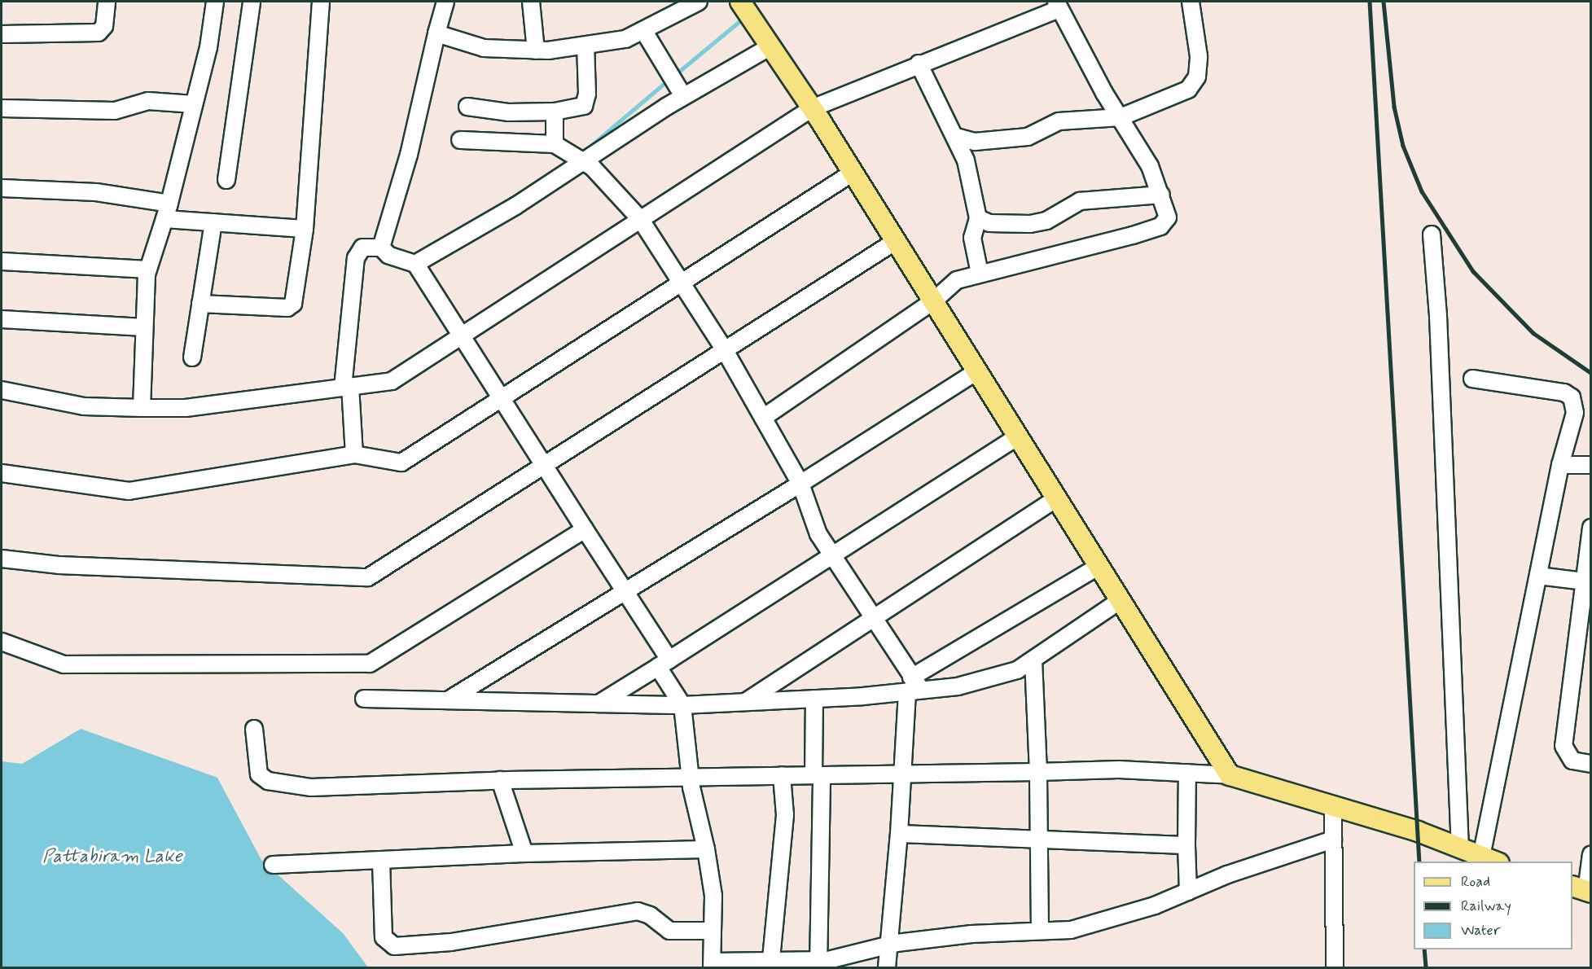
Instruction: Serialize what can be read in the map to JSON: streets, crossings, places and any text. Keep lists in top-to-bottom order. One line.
{"water":["Pattabiram Lake"],"legend":["Road","Railway","Water"]}
